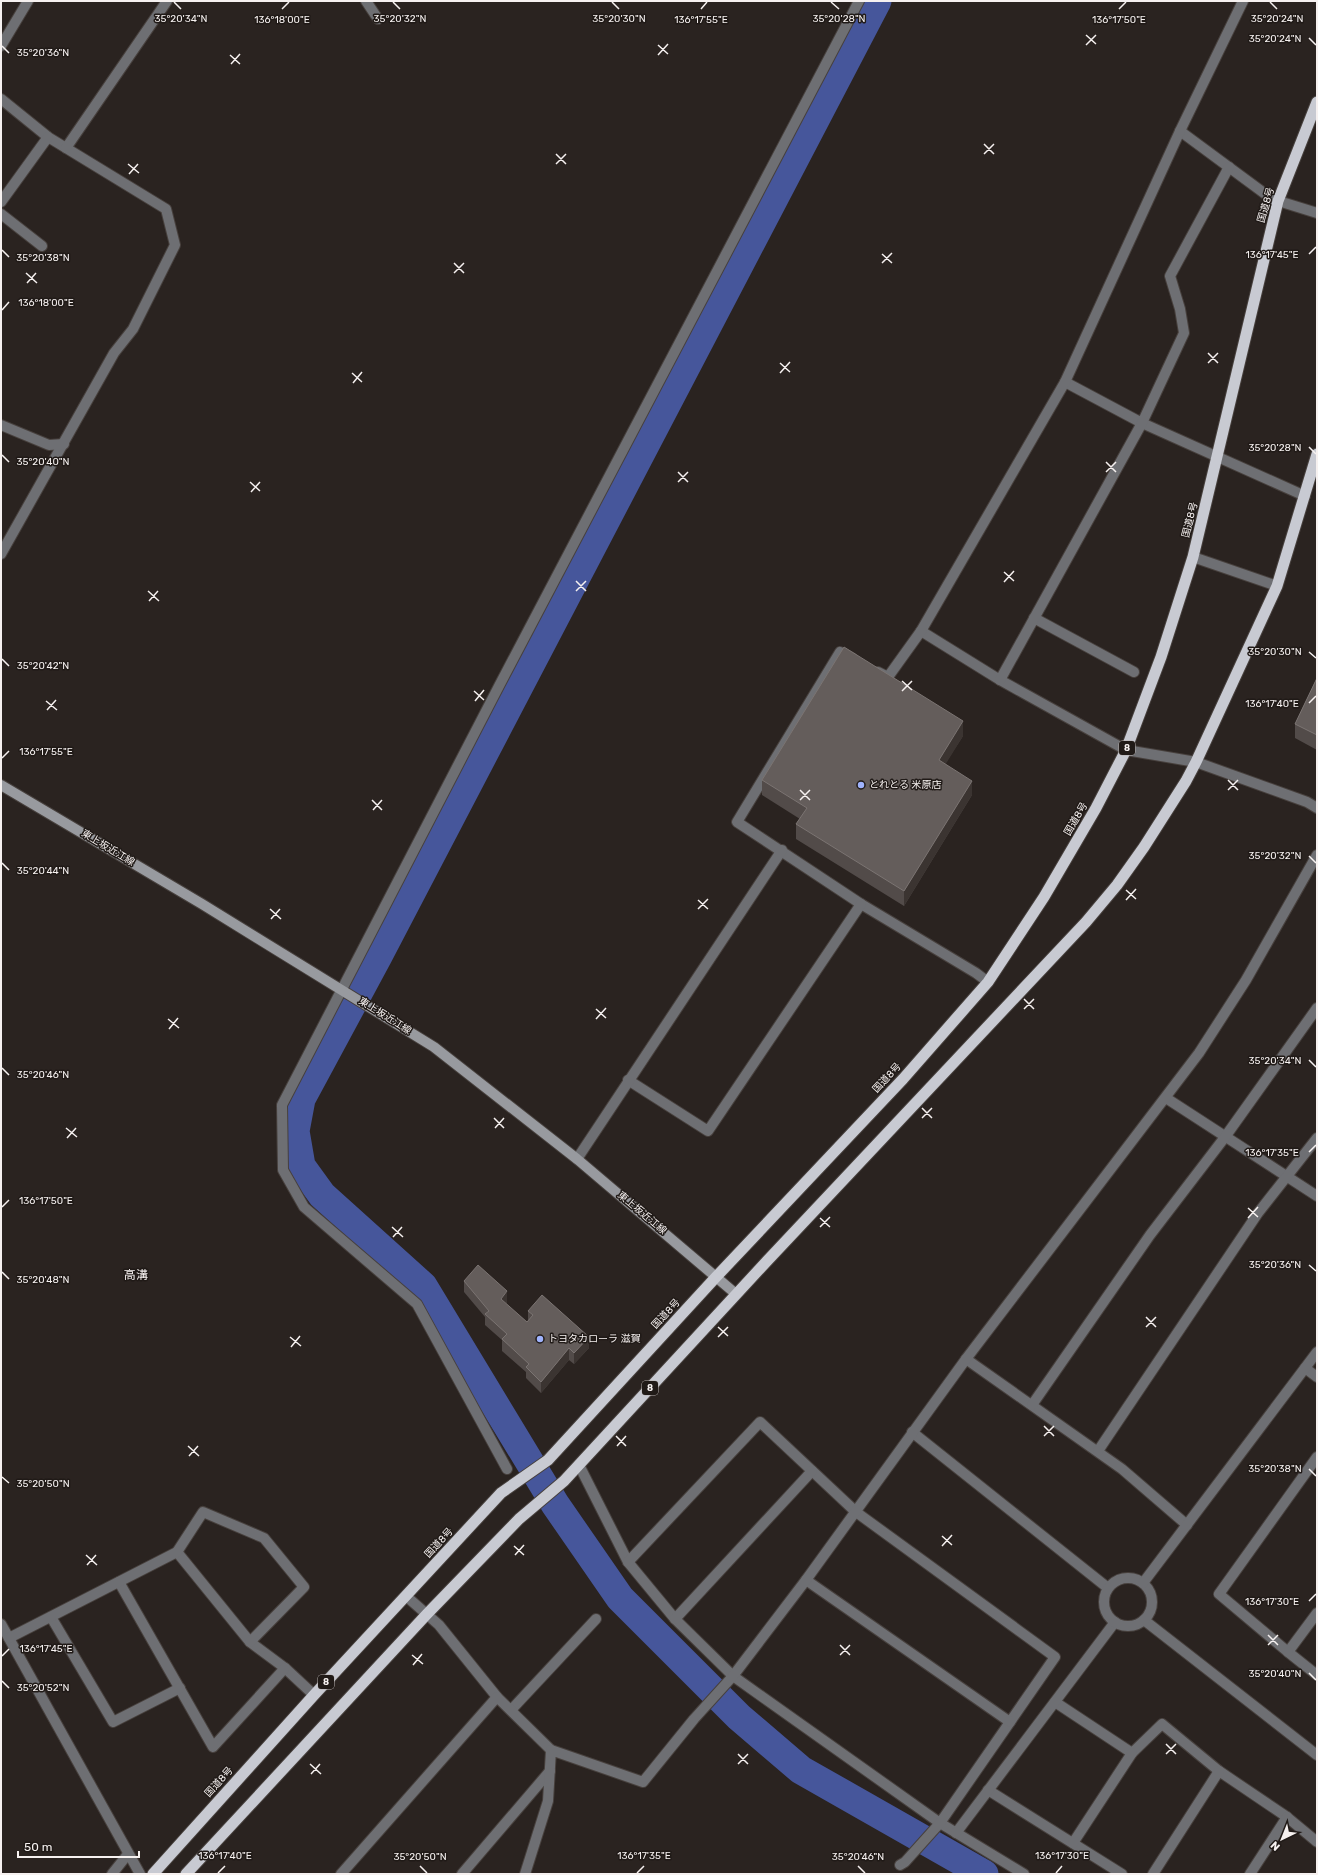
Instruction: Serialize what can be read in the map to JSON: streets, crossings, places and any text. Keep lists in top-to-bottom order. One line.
{"streets":{"highway":["国道8号","8"],"main road":["東上坂近江線"]},"crossings":[["国道8号","東上坂近江線"],["8","東上坂近江線"]],"districts":["高溝"],"places":["とれとる 米原店","トヨタカローラ 滋賀"],"scale_bar":"50 m","north":"bottom left","coordinates":["35°20'24\"N","35°20'28\"N","35°20'34\"N","35°20'32\"N","35°20'30\"N","136°18'00\"E","136°17'55\"E","136°17'50\"E","35°20'36\"N","136°17'45\"E","35°20'38\"N","35°20'40\"N","35°20'42\"N","136°17'40\"E","35°20'44\"N","35°20'46\"N","136°17'35\"E","35°20'48\"N","35°20'50\"N","136°17'30\"E","35°20'52\"N"]}
